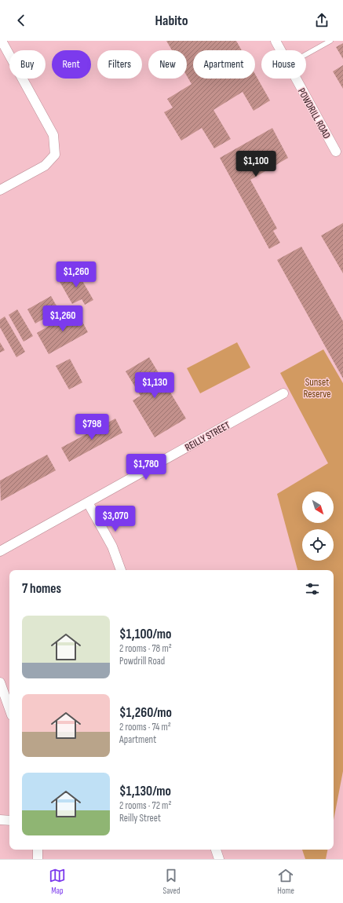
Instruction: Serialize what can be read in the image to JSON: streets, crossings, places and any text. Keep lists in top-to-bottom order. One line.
{"streets":{"street":["POWDRILL ROAD","REILLY STREET"]},"parks":["Sunset Reserve"],"north":"bottom right","page":{"header":"Habito","chip":["Buy","Rent","Filters","New","Apartment","House"],"price":["$1,100","$1,260","$1,260","$1,130","$798","$1,780","$3,070"],"heading":"7 homes","list":[{"name":"$1,100/mo","note":"2 rooms · 78 m² · Powdrill Road"},{"name":"$1,260/mo","note":"2 rooms · 74 m² · Apartment"},{"name":"$1,130/mo","note":"2 rooms · 72 m² · Reilly Street"}],"tabs":["Map","Saved","Home"]}}
